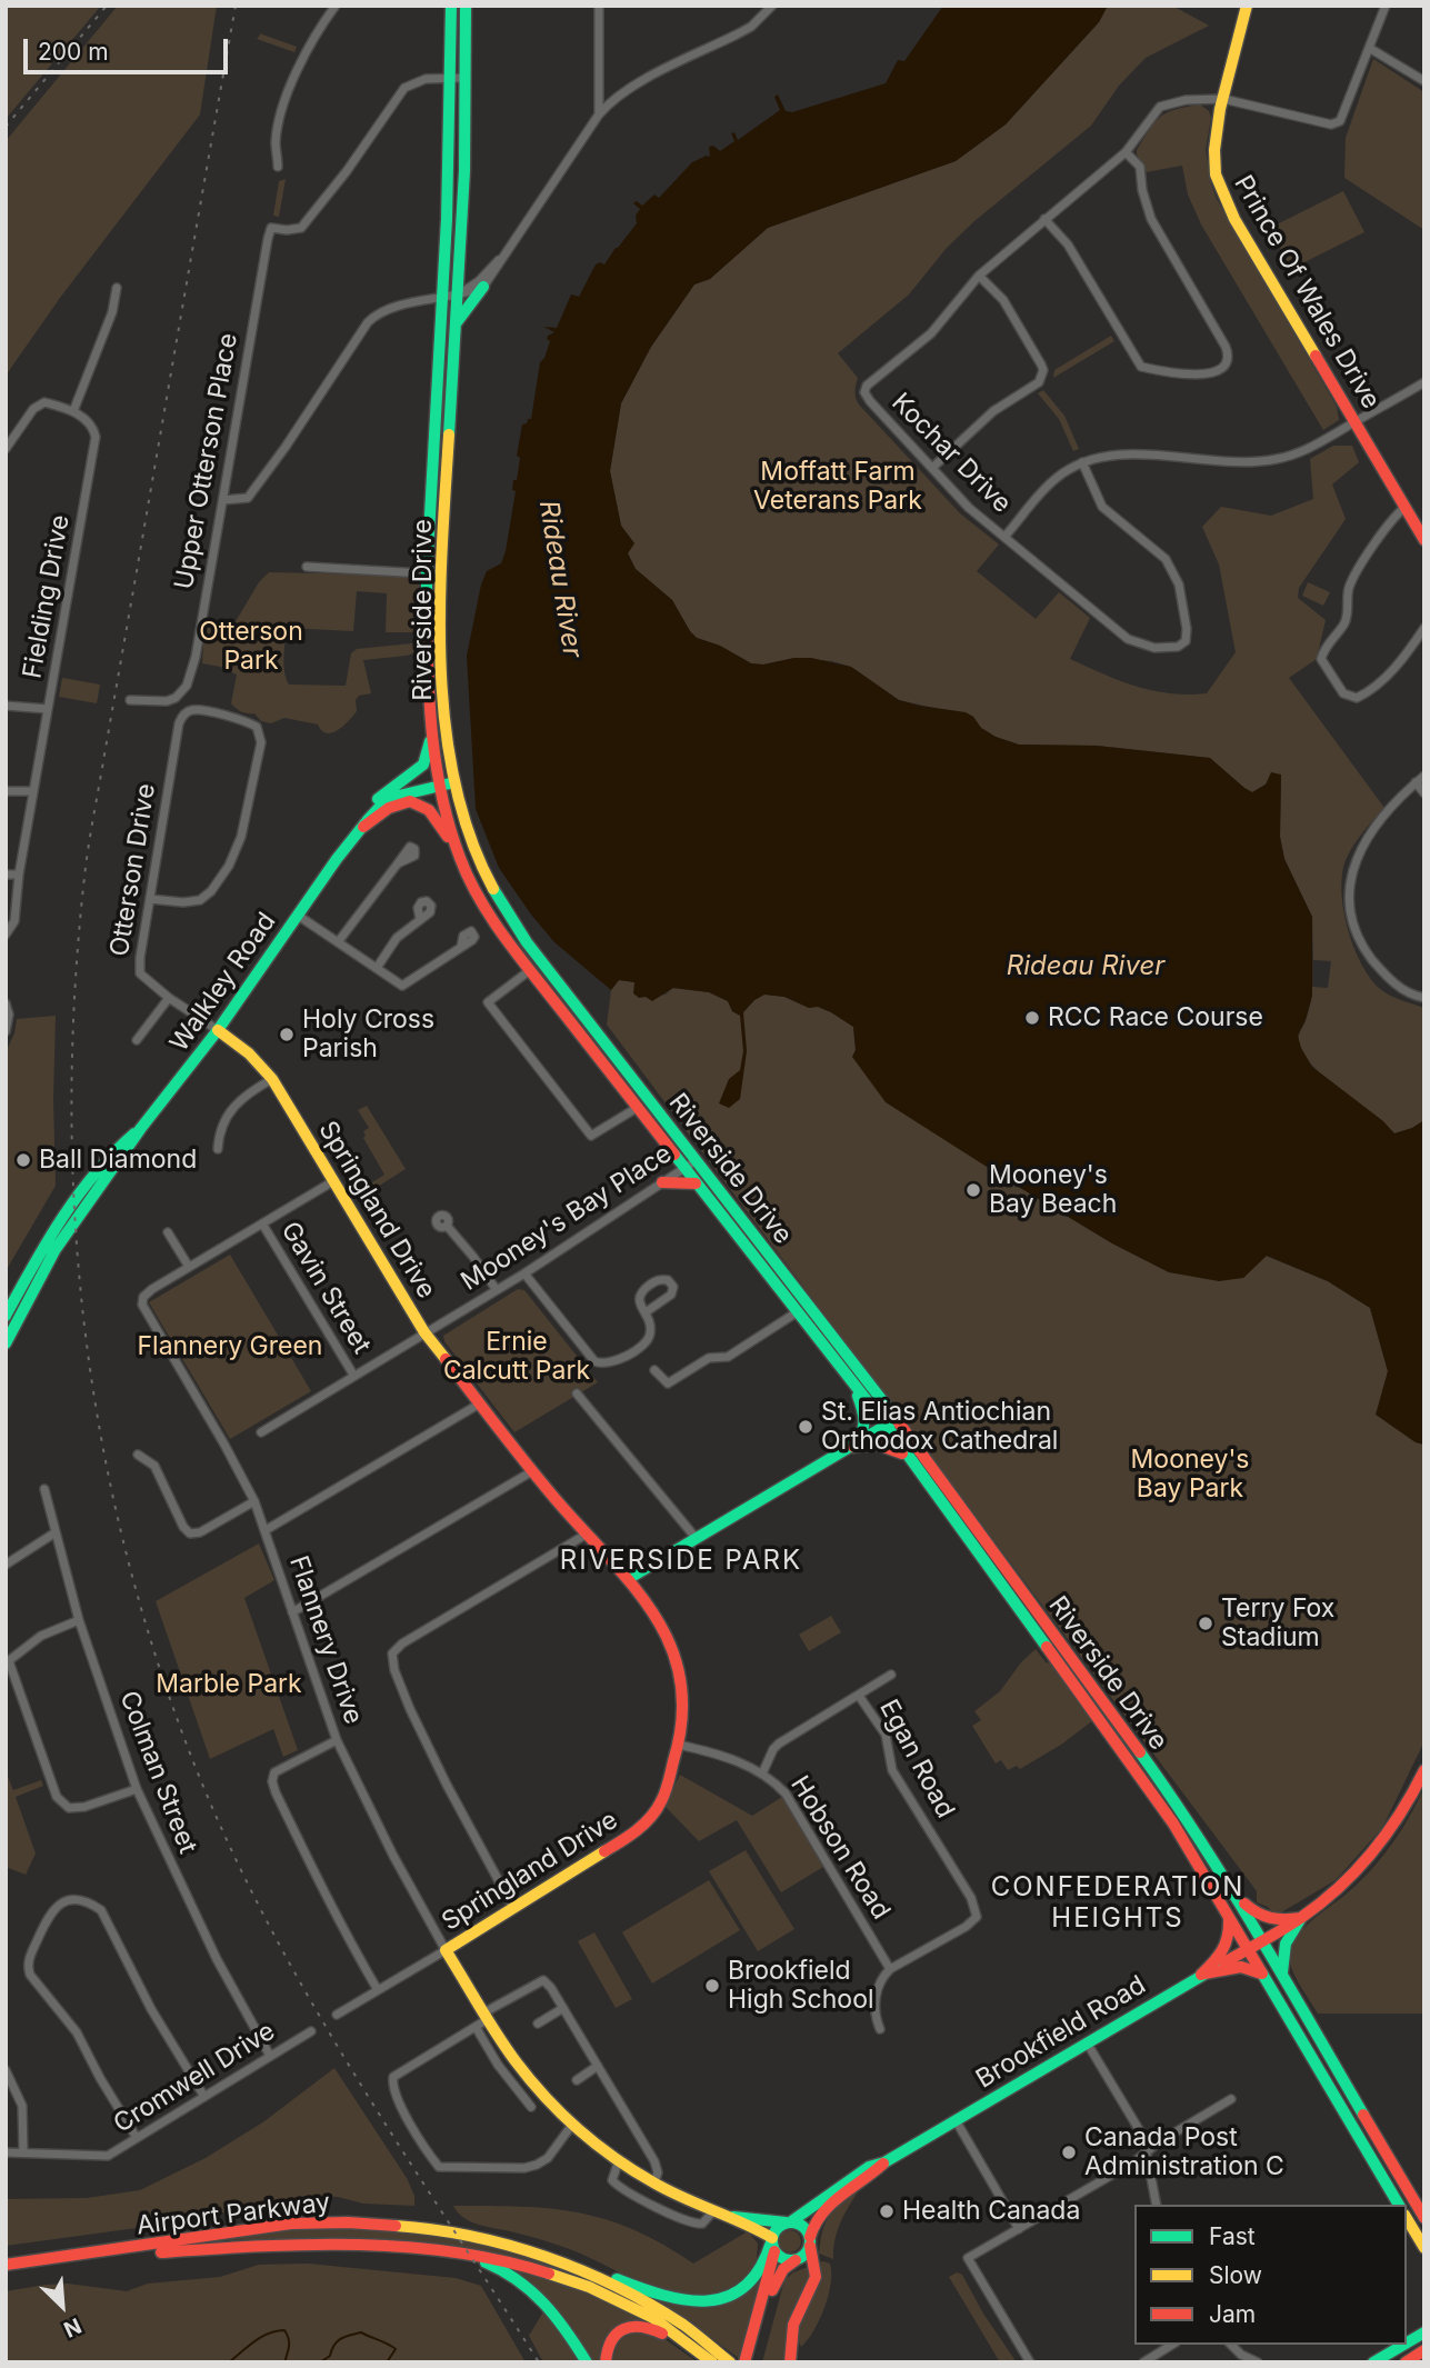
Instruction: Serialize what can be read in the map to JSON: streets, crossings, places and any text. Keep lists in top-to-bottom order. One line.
{"streets":{"main road":["Prince Of Wales Drive","Riverside Drive","Walkley Road","Springland Drive","Flannery Drive","Brookfield Road","Airport Parkway"],"street":["Kochar Drive","Upper Otterson Place","Fielding Drive","Otterson Drive","Mooney's Bay Place","Gavin Street","Egan Road","Colman Street","Hobson Road","Cromwell Drive"]},"crossings":[["Prince Of Wales Drive","Kochar Drive"],["Upper Otterson Place","Riverside Drive"],["Riverside Drive","Walkley Road"],["Riverside Drive","Mooney's Bay Place"],["Riverside Drive","Brookfield Road"],["Otterson Drive","Walkley Road"],["Otterson Drive","Springland Drive"],["Walkley Road","Springland Drive"],["Springland Drive","Mooney's Bay Place"],["Springland Drive","Flannery Drive"],["Springland Drive","Hobson Road"],["Mooney's Bay Place","Gavin Street"],["Gavin Street","Flannery Drive"],["Flannery Drive","Brookfield Road"],["Egan Road","Hobson Road"],["Colman Street","Cromwell Drive"]],"districts":["RIVERSIDE PARK","CONFEDERATION HEIGHTS"],"water":["Rideau River"],"parks":["Moffatt Farm Veterans Park","Otterson Park","Ernie Calcutt Park","Flannery Green","Mooney's Bay Park","Marble Park"],"places":["RCC Race Course","Holy Cross Parish","Ball Diamond","Mooney's Bay Beach","St. Elias Antiochian Orthodox Cathedral","Terry Fox Stadium","Brookfield High School","Canada Post Administration C","Health Canada"],"legend":["Fast","Slow","Jam"],"scale_bar":"200 m","north":"bottom right"}
